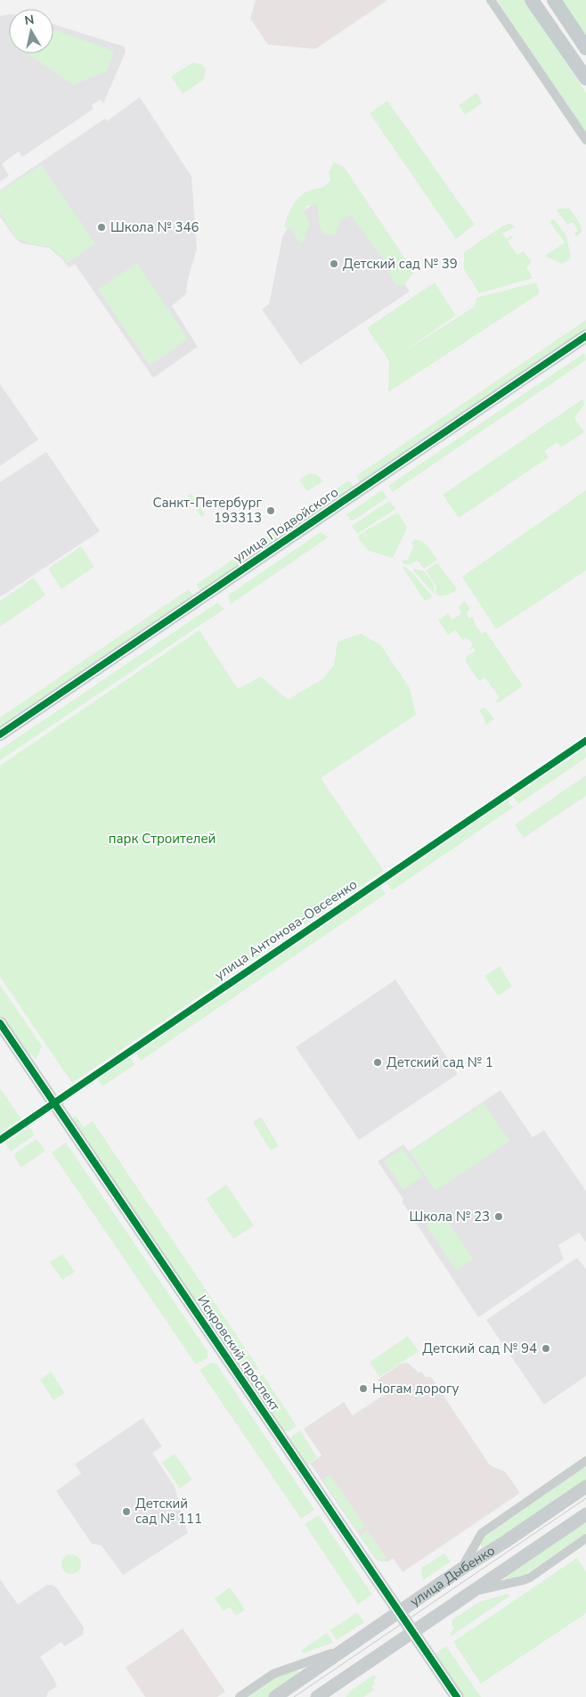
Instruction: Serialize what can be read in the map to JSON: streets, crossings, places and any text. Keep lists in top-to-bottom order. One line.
{"streets":{"street":["улица Подвойского","улица Антонова-Овсеенко","Искровский проспект","улица Дыбенко"]},"crossings":[["улица Антонова-Овсеенко","Искровский проспект"],["Искровский проспект","улица Дыбенко"]],"parks":["парк Строителей"],"places":["Школа № 346","Детский сад № 39","Санкт-Петербург 193313","Детский сад № 1","Школа № 23","Детский сад № 94","Ногам дорогу","Детский сад № 111"],"north":"top"}
